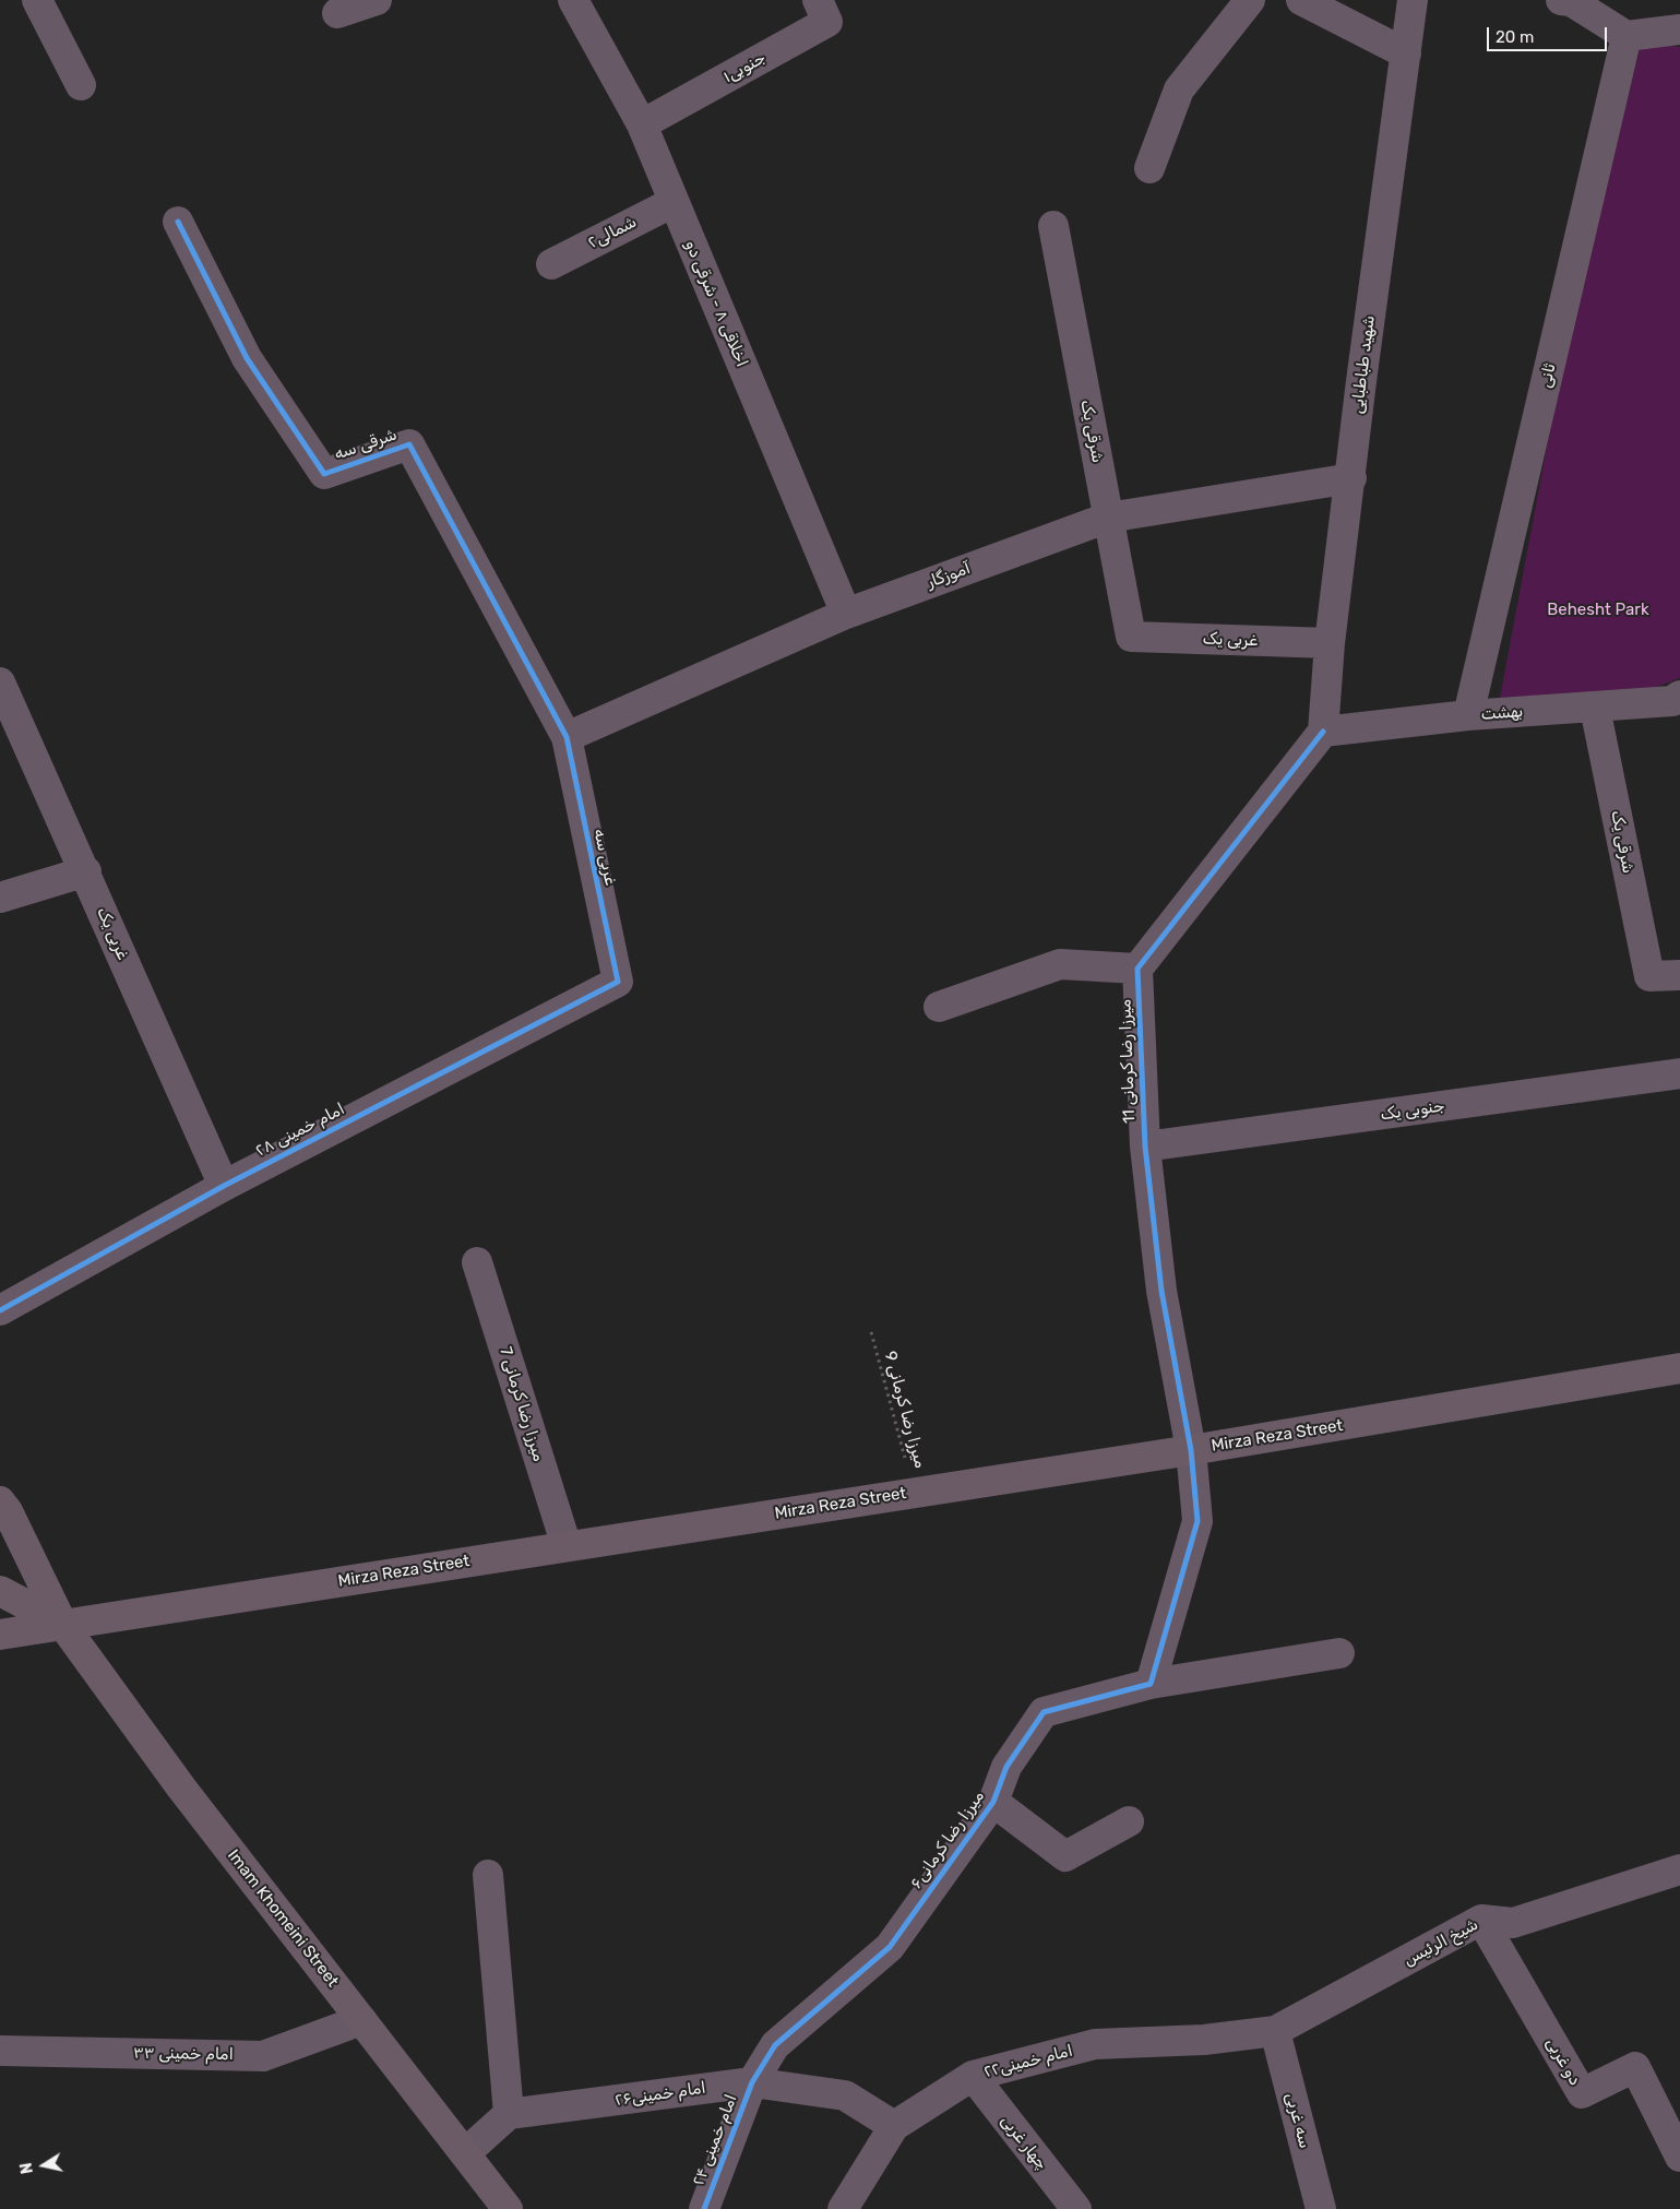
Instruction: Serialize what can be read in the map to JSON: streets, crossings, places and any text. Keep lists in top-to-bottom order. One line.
{"streets":{"main road":["Mirza Reza Street","Imam Khomeini Street"],"street":["جنوبی۱","شمالی۲","اخلاقی ۸ - شرقی دو","شهید طباطبایی","ثانی","شرقی یک","شرقی سه","آموزگار","غربی یک","بهشت","غربی سه","میرزا رضا کرمانی 11","جنوبی یک","امام خمینی ۲۸","میرزا رضا کرمانی 7","میرزا رضا کرمانی۶","شیخ الرئیس","امام خمینی ۳۳","امام خمینی۲۲","دو غربی","امام خمینی۲۶","سه غربی","امام خمینی ۲۴","چهار غربی"],"path":["میرزا رضا کرمانی 9"]},"crossings":[["جنوبی۱","اخلاقی ۸ - شرقی دو"],["شمالی۲","اخلاقی ۸ - شرقی دو"],["اخلاقی ۸ - شرقی دو","آموزگار"],["شهید طباطبایی","آموزگار"],["شهید طباطبایی","غربی یک"],["شهید طباطبایی","بهشت"],["ثانی","بهشت"],["شرقی یک","آموزگار"],["شرقی یک","غربی یک"],["شرقی یک","بهشت"],["شرقی سه","آموزگار"],["شرقی سه","غربی سه"],["آموزگار","غربی سه"],["غربی یک","امام خمینی ۲۸"],["غربی سه","امام خمینی ۲۸"],["میرزا رضا کرمانی 11","جنوبی یک"],["میرزا رضا کرمانی 11","Mirza Reza Street"],["میرزا رضا کرمانی 7","Mirza Reza Street"],["میرزا رضا کرمانی 9","Mirza Reza Street"],["Mirza Reza Street","Imam Khomeini Street"],["میرزا رضا کرمانی۶","امام خمینی۲۶"],["میرزا رضا کرمانی۶","امام خمینی ۲۴"],["Imam Khomeini Street","امام خمینی ۳۳"],["شیخ الرئیس","امام خمینی۲۲"],["شیخ الرئیس","دو غربی"],["شیخ الرئیس","سه غربی"],["امام خمینی۲۲","امام خمینی۲۶"],["امام خمینی۲۲","سه غربی"],["امام خمینی۲۲","چهار غربی"],["امام خمینی۲۶","امام خمینی ۲۴"]],"parks":["Behesht Park"],"scale_bar":"20 m","north":"left"}
